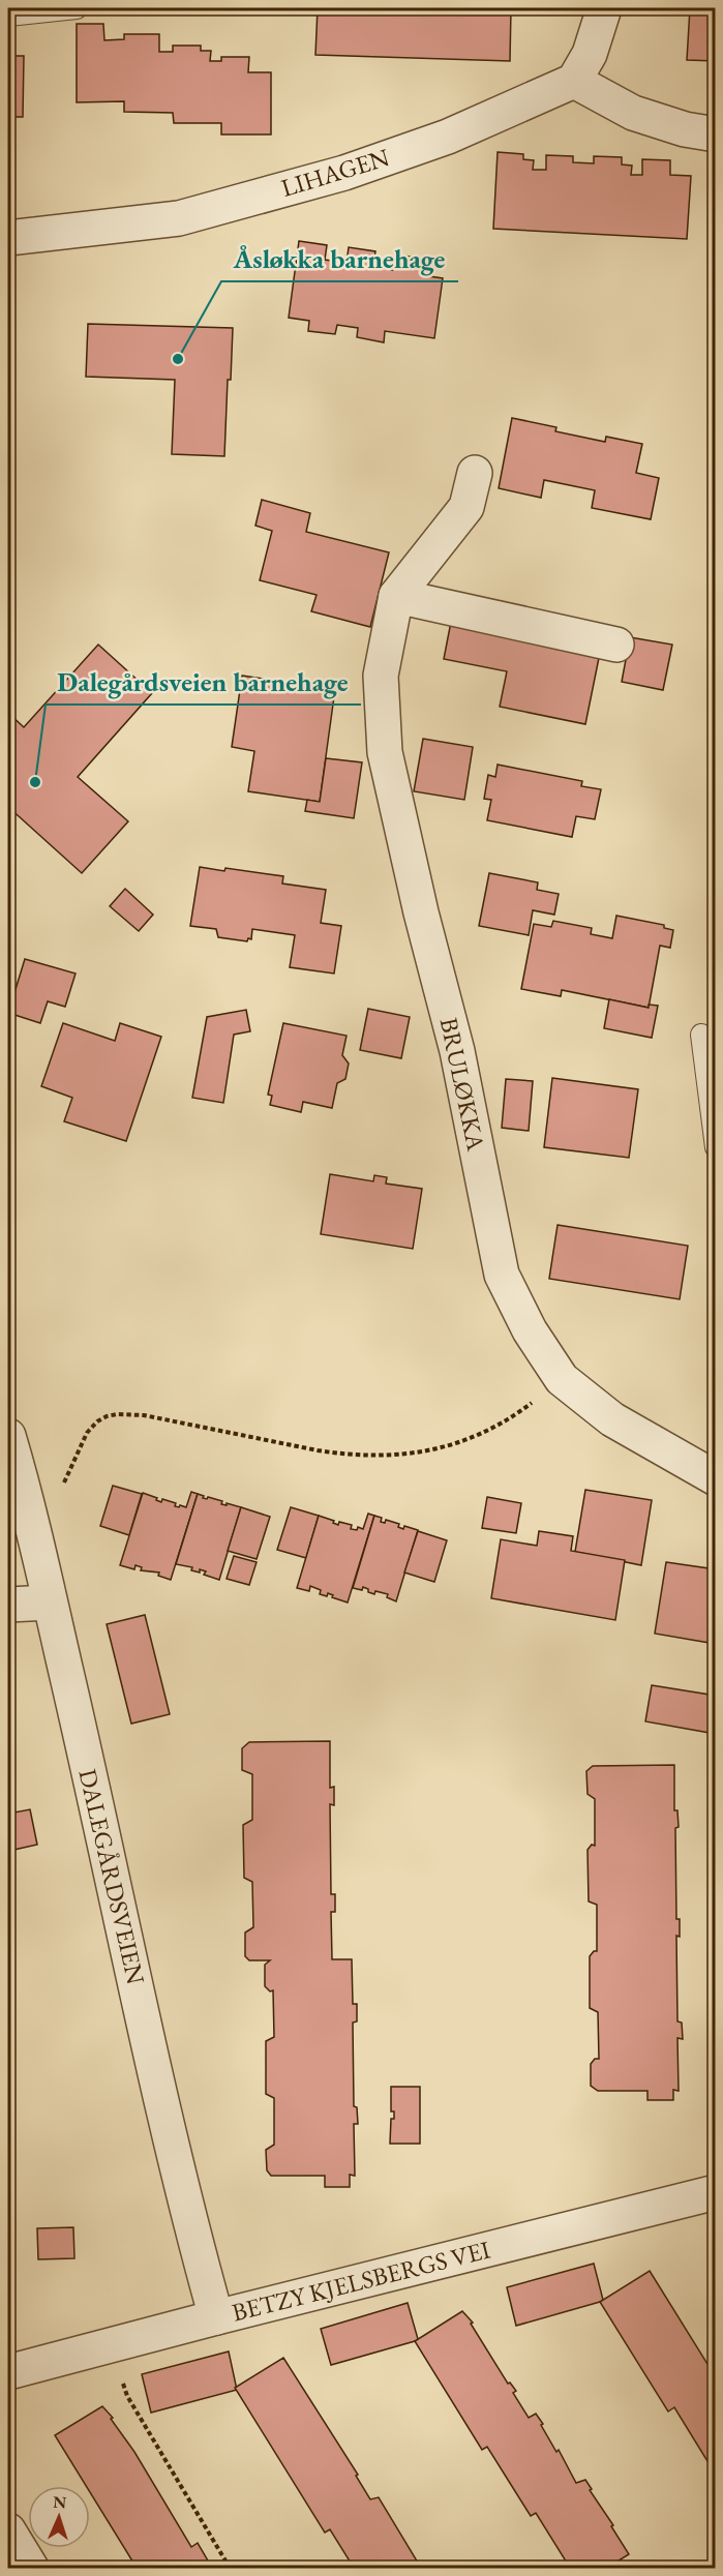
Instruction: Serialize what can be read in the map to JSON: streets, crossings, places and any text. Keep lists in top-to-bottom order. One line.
{"streets":{"street":["LIHAGEN","BRULØKKA","DALEGÅRDSVEIEN","BETZY KJELSBERGS VEI"]},"crossings":[["DALEGÅRDSVEIEN","BETZY KJELSBERGS VEI"]],"places":["Åsløkka barnehage","Dalegårdsveien barnehage"],"north":"top"}
